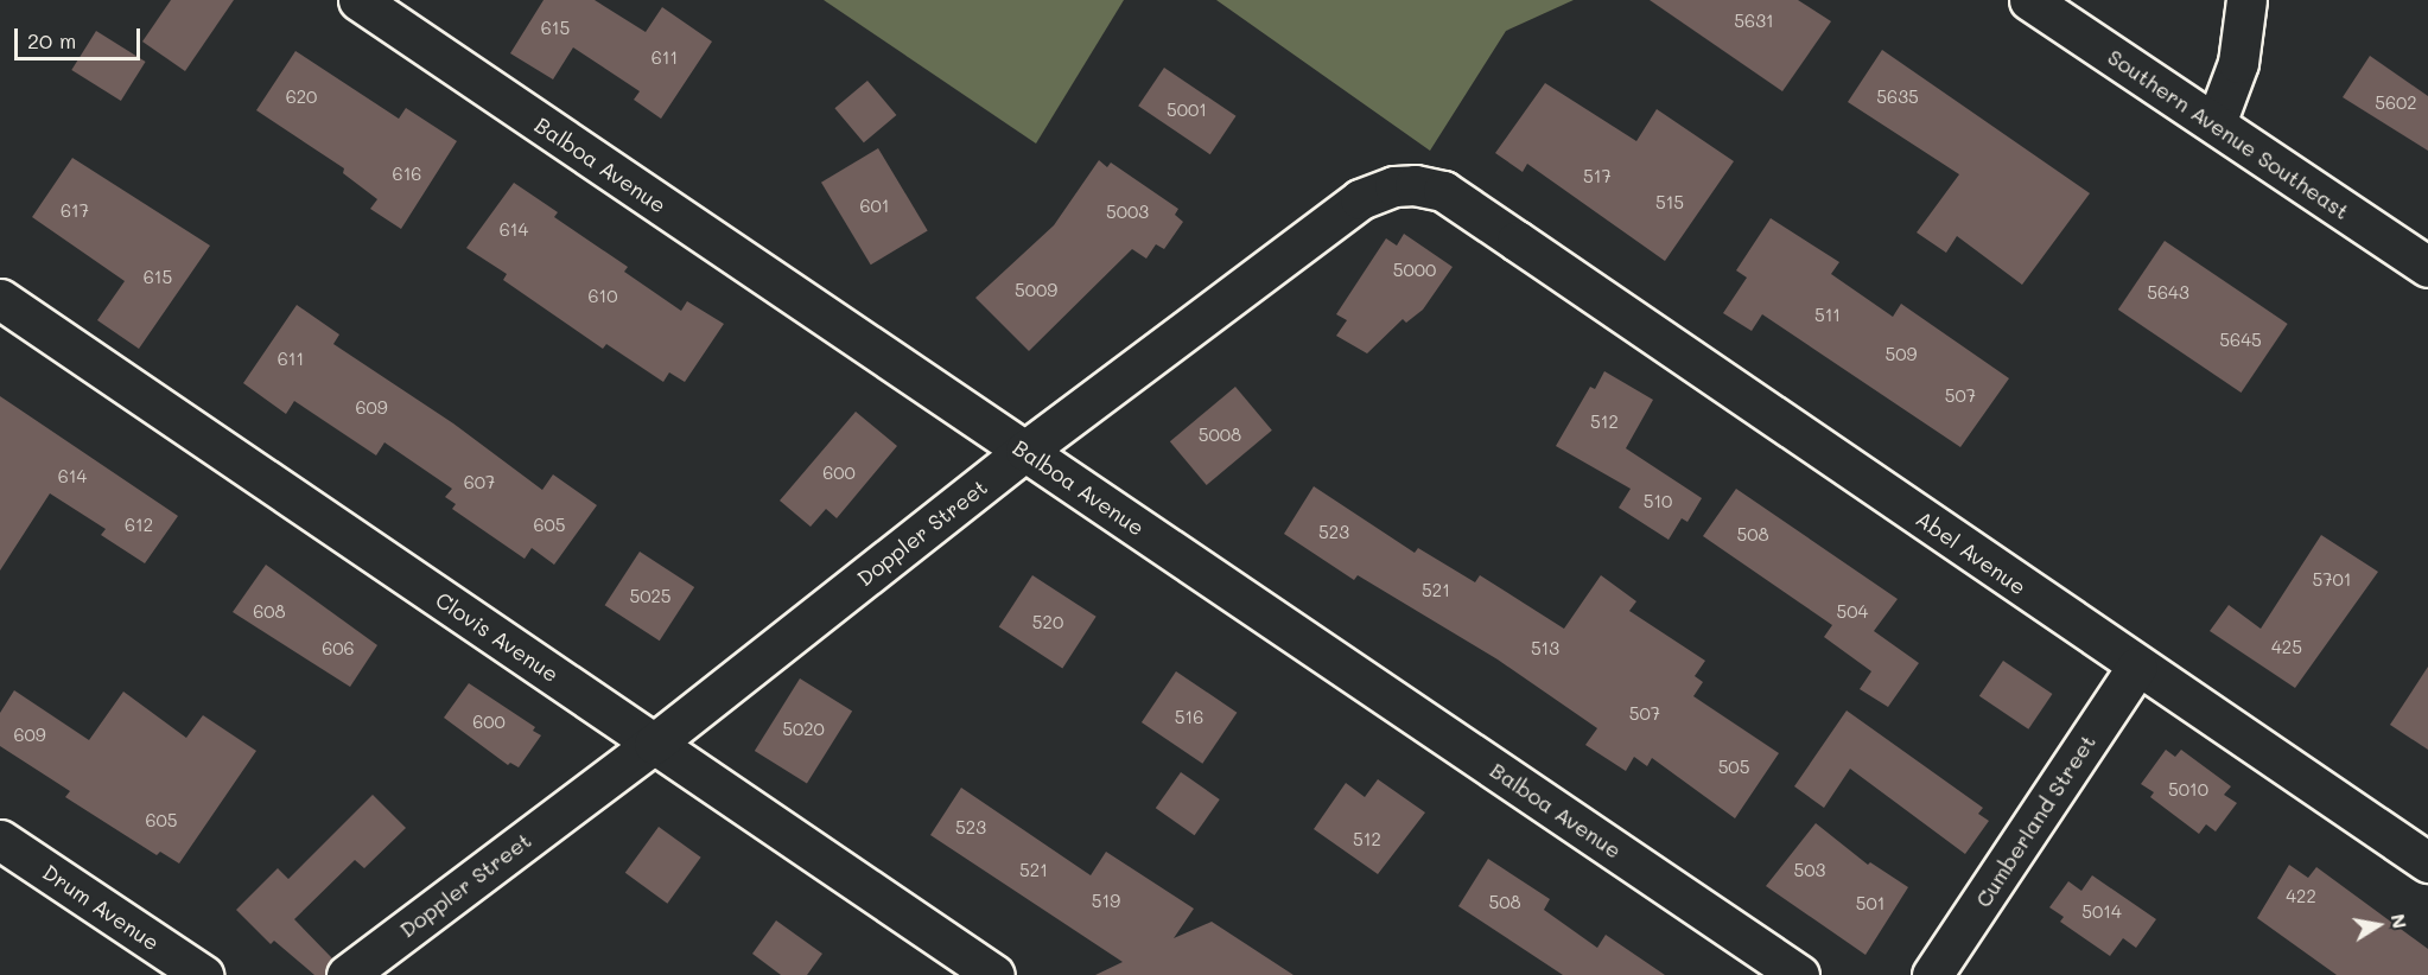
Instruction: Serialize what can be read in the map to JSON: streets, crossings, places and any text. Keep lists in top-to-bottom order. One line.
{"streets":{"street":["Southern Avenue Southeast","Balboa Avenue","Doppler Street","Abel Avenue","Clovis Avenue","Cumberland Street","Drum Avenue"]},"crossings":[["Balboa Avenue","Doppler Street"],["Doppler Street","Abel Avenue"],["Doppler Street","Clovis Avenue"],["Abel Avenue","Cumberland Street"]],"house_numbers":["5631","615","611","620","5635","5602","5001","616","517","515","601","617","5003","614","5000","615","5009","5643","610","511","5645","509","611","507","609","512","5008","600","614","607","510","612","605","523","508","5701","521","5025","608","504","520","425","606","513","507","516","600","5020","609","505","5010","605","523","512","521","503","422","519","508","501","5014"],"scale_bar":"20 m","north":"right"}
